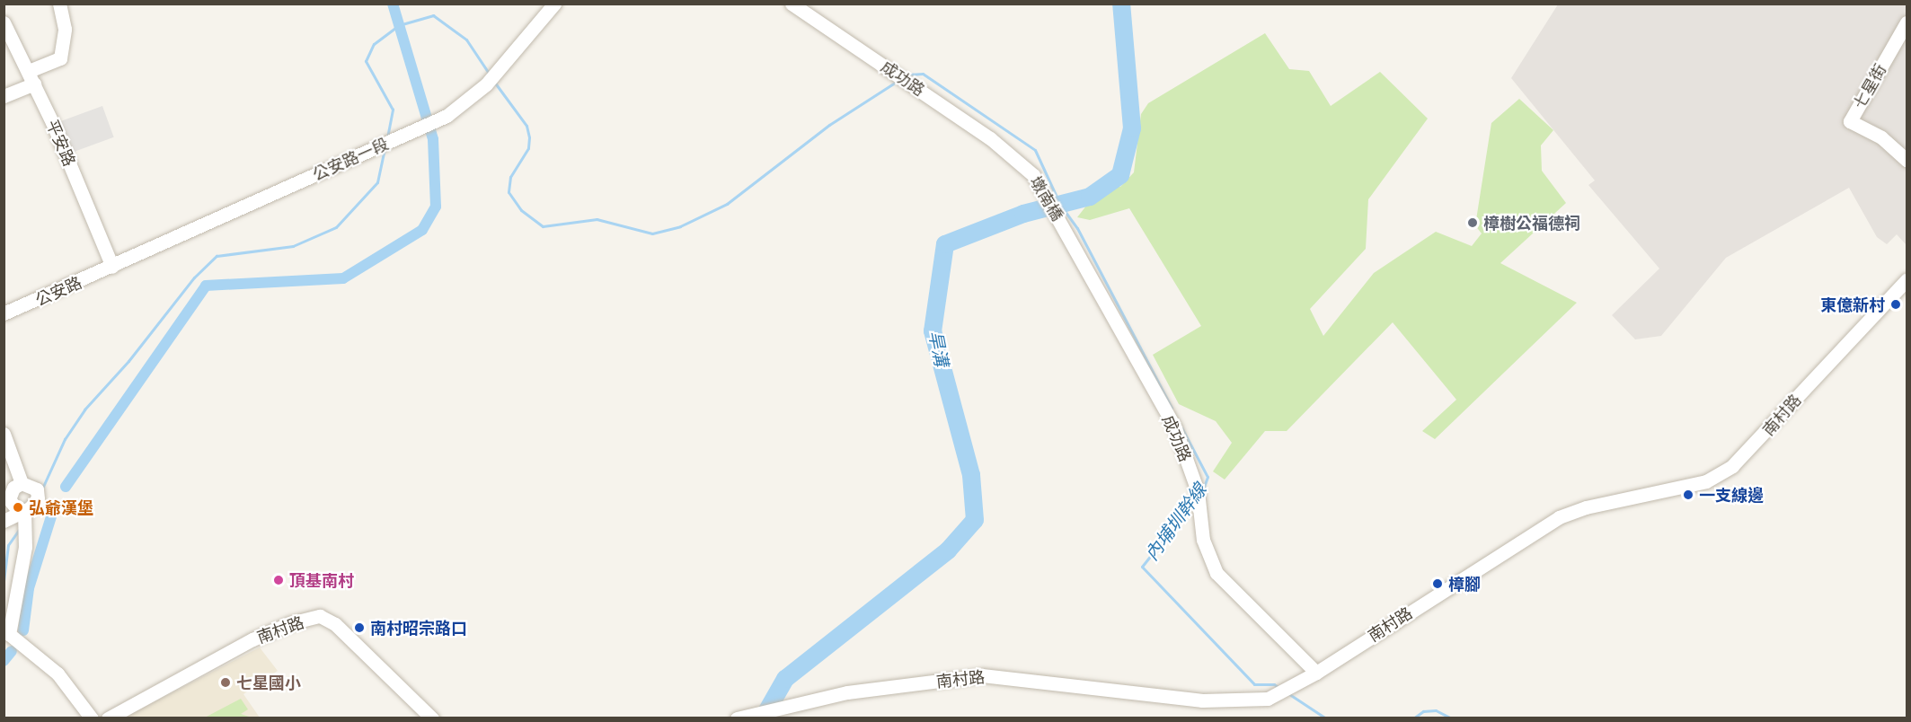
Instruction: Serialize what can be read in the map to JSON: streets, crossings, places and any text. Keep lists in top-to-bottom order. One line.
{"streets":{"street":["成功路","七星街","平安路","公安路一段","墩南橋","公安路","南村路"]},"crossings":[["成功路","墩南橋"],["成功路","南村路"],["平安路","公安路一段"],["平安路","公安路"],["公安路一段","公安路"]],"water":["旱溝","內埔圳幹線"],"places":["樟樹公福德祠","東億新村","一支線邊","弘爺漢堡","頂基南村","樟腳","南村昭宗路口","七星國小"]}
